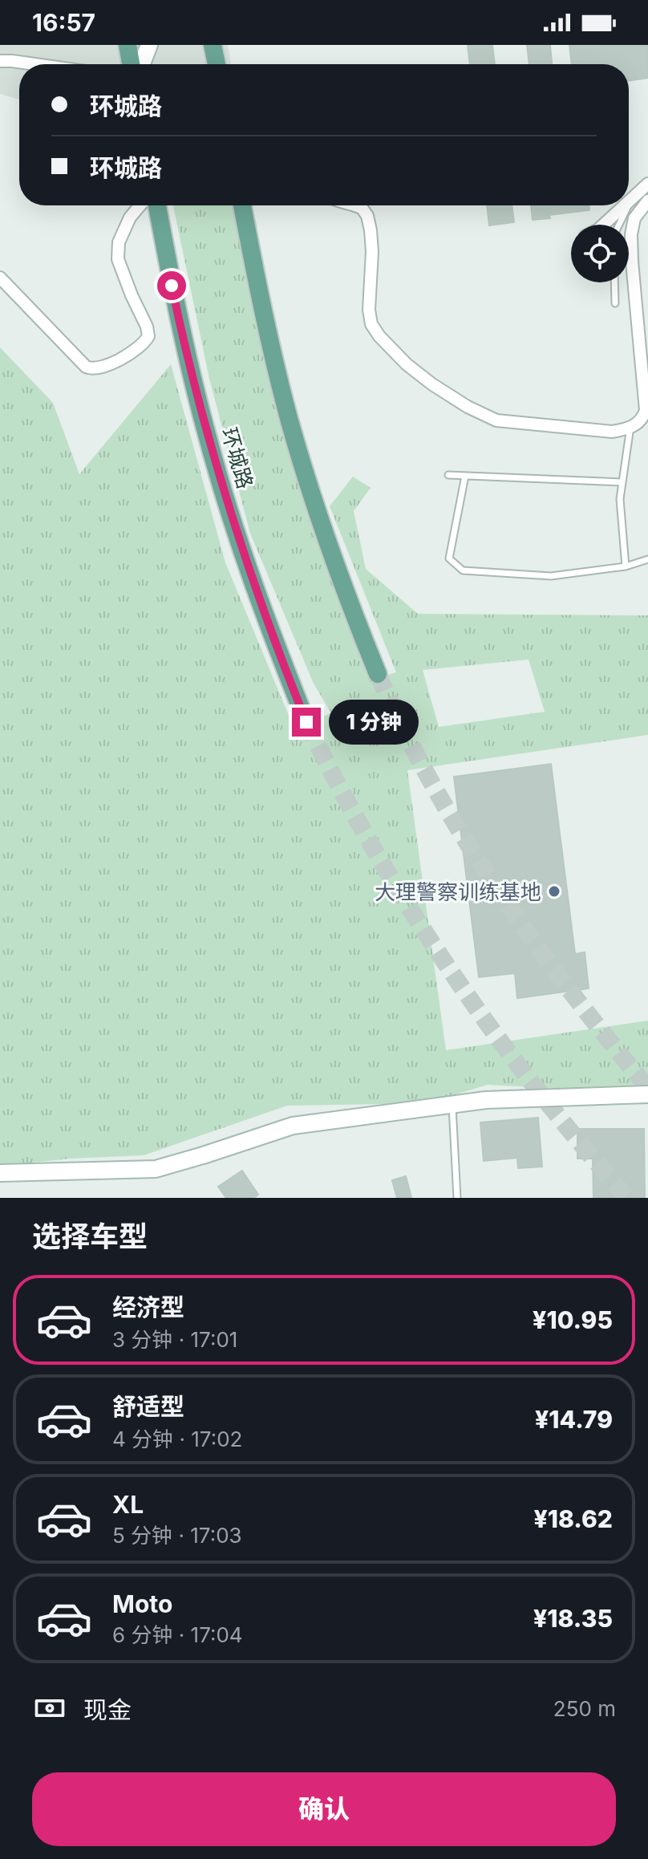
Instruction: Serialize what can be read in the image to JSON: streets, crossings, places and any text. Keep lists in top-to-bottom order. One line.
{"streets":{"main road":["环城路"]},"places":["大理警察训练基地"],"page":{"status":"16:57","banner":["环城路","环城路"],"bubble":"1 分钟","heading":"选择车型","list":[{"name":"经济型","note":"3 分钟 · 17:01","value":"¥10.95"},{"name":"舒适型","note":"4 分钟 · 17:02","value":"¥14.79"},{"name":"XL","note":"5 分钟 · 17:03","value":"¥18.62"},{"name":"Moto","note":"6 分钟 · 17:04","value":"¥18.35"}],"pay":["现金","250 m"],"buttons":"确认"}}
